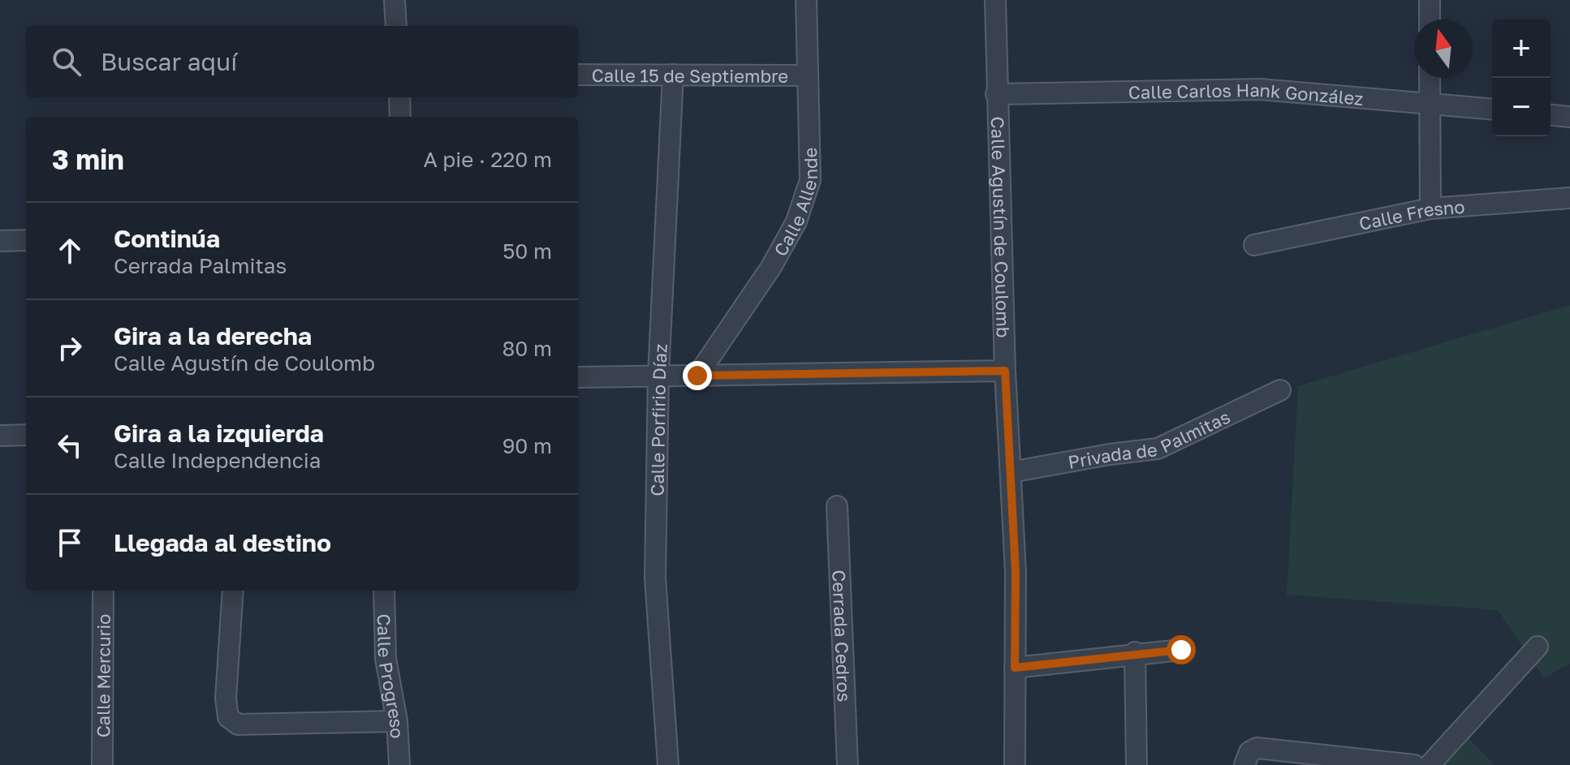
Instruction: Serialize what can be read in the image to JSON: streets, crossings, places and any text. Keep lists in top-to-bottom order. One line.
{"streets":{"street":["Calle 15 de Septiembre","Calle Carlos Hank González","Calle Allende","Calle Fresno","Calle Agustín de Coulomb","Calle Porfirio Díaz","Privada de Palmitas","Cerrada Cedros","Calle Mercurio","Calle Progreso"]},"crossings":[["Calle 15 de Septiembre","Calle Allende"],["Calle 15 de Septiembre","Calle Porfirio Díaz"],["Calle Carlos Hank González","Calle Agustín de Coulomb"],["Calle Agustín de Coulomb","Privada de Palmitas"]],"north":"top","page":{"map_buttons":["+","−"],"search":"Buscar aquí","heading":["3 min","A pie · 220 m"],"list":[["Continúa","Cerrada Palmitas","50 m"],["Gira a la derecha","Calle Agustín de Coulomb","80 m"],["Gira a la izquierda","Calle Independencia","90 m"],"Llegada al destino"]}}
